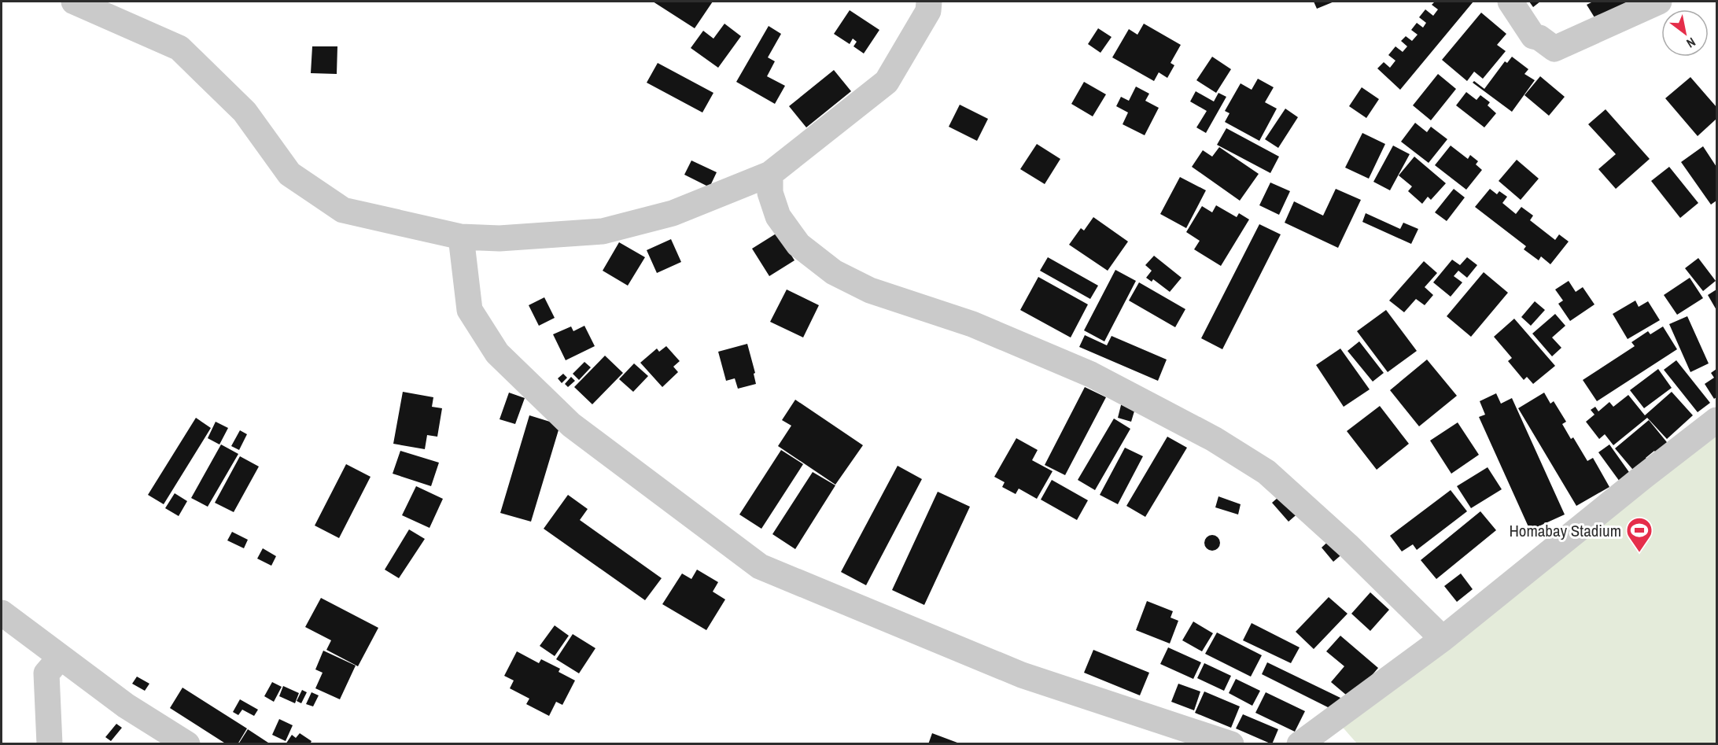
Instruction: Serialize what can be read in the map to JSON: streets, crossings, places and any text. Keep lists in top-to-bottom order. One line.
{"places":{"sports":["Homabay Stadium"]},"north":"bottom right"}
